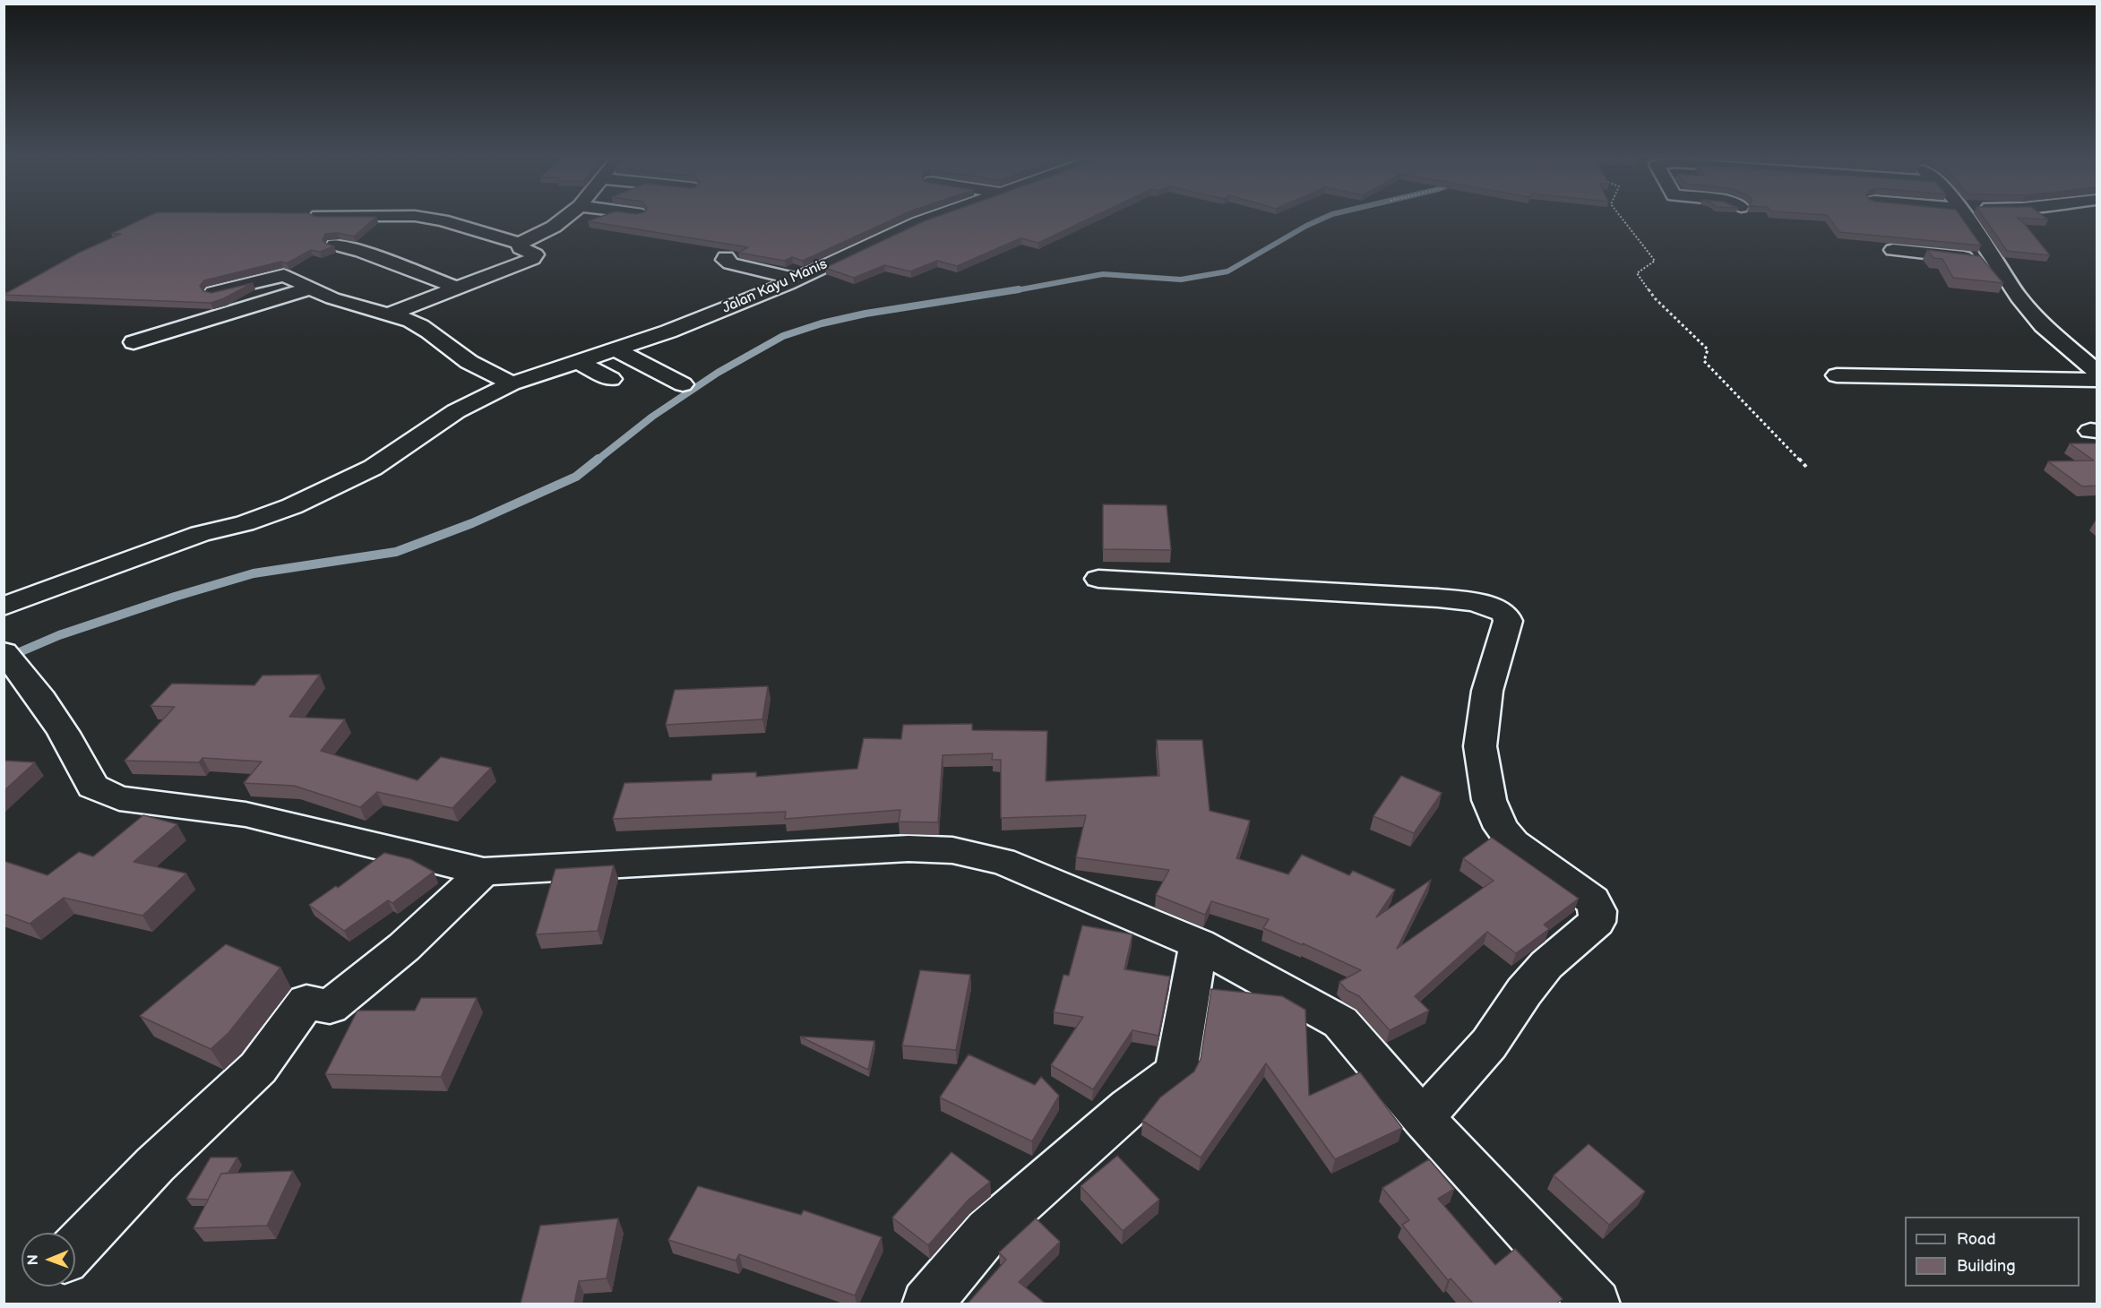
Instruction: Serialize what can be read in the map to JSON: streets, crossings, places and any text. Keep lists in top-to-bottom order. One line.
{"streets":{"street":["Jalan Kayu Manis"]},"legend":["Road","Building"],"north":"left"}
